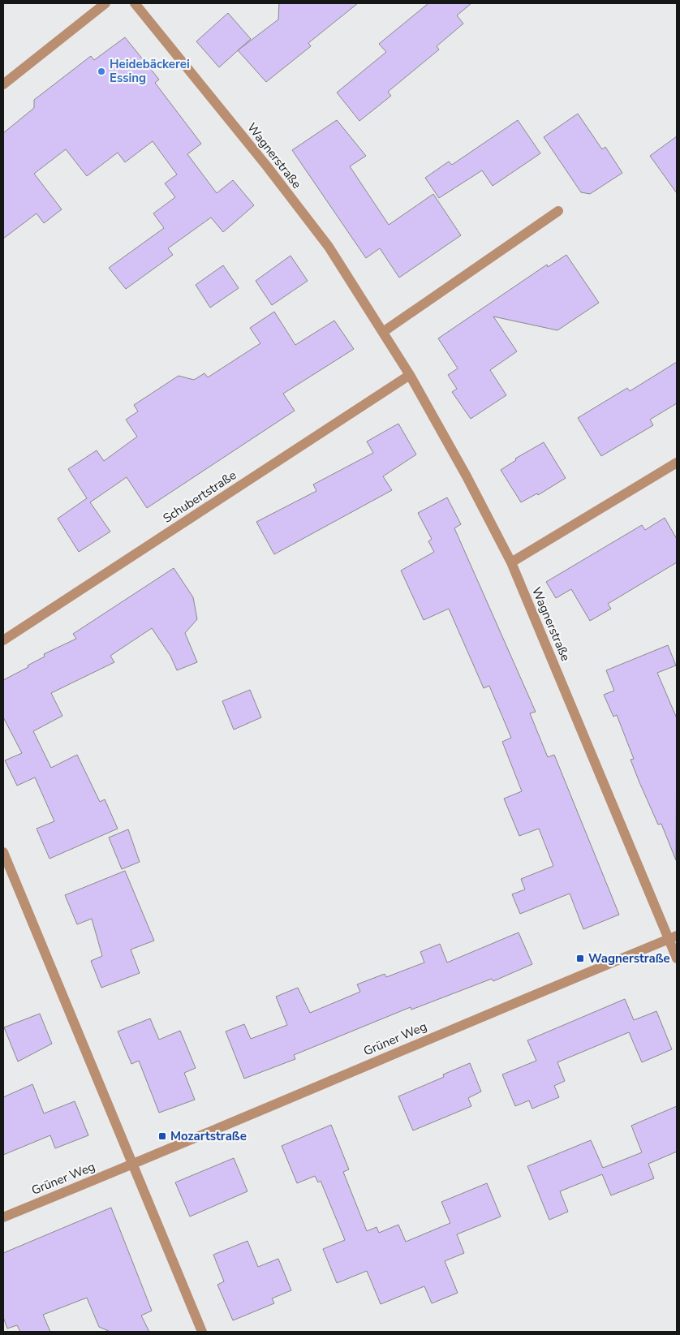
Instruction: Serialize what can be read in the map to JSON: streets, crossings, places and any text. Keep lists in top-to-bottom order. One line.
{"streets":{"street":["Wagnerstraße","Schubertstraße","Grüner Weg"]},"crossings":[["Wagnerstraße","Schubertstraße"],["Wagnerstraße","Grüner Weg"]],"places":{"other":["Heidebäckerei Essing"],"transit":["Wagnerstraße","Mozartstraße"]}}
